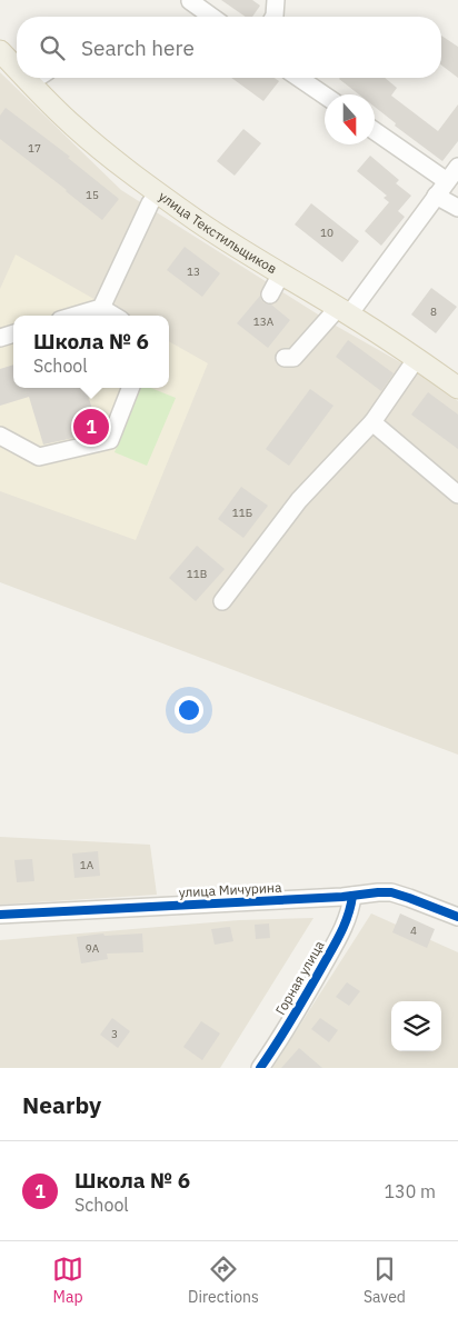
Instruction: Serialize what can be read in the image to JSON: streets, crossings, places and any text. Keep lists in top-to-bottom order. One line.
{"streets":{"main road":["улица Текстильщиков"],"street":["улица Мичурина","Горная улица"]},"crossings":[["улица Мичурина","Горная улица"]],"house_numbers":["17","15","10","13","8","13А","11Б","11В","1А","4","9А","3"],"north":"bottom","page":{"search":"Search here","popup":["Школа № 6","School"],"pins":"1","heading":"Nearby","list":[{"mark":"1","name":"Школа № 6","note":"School","value":"130 m"}],"nav":["Map","Directions","Saved"]}}
